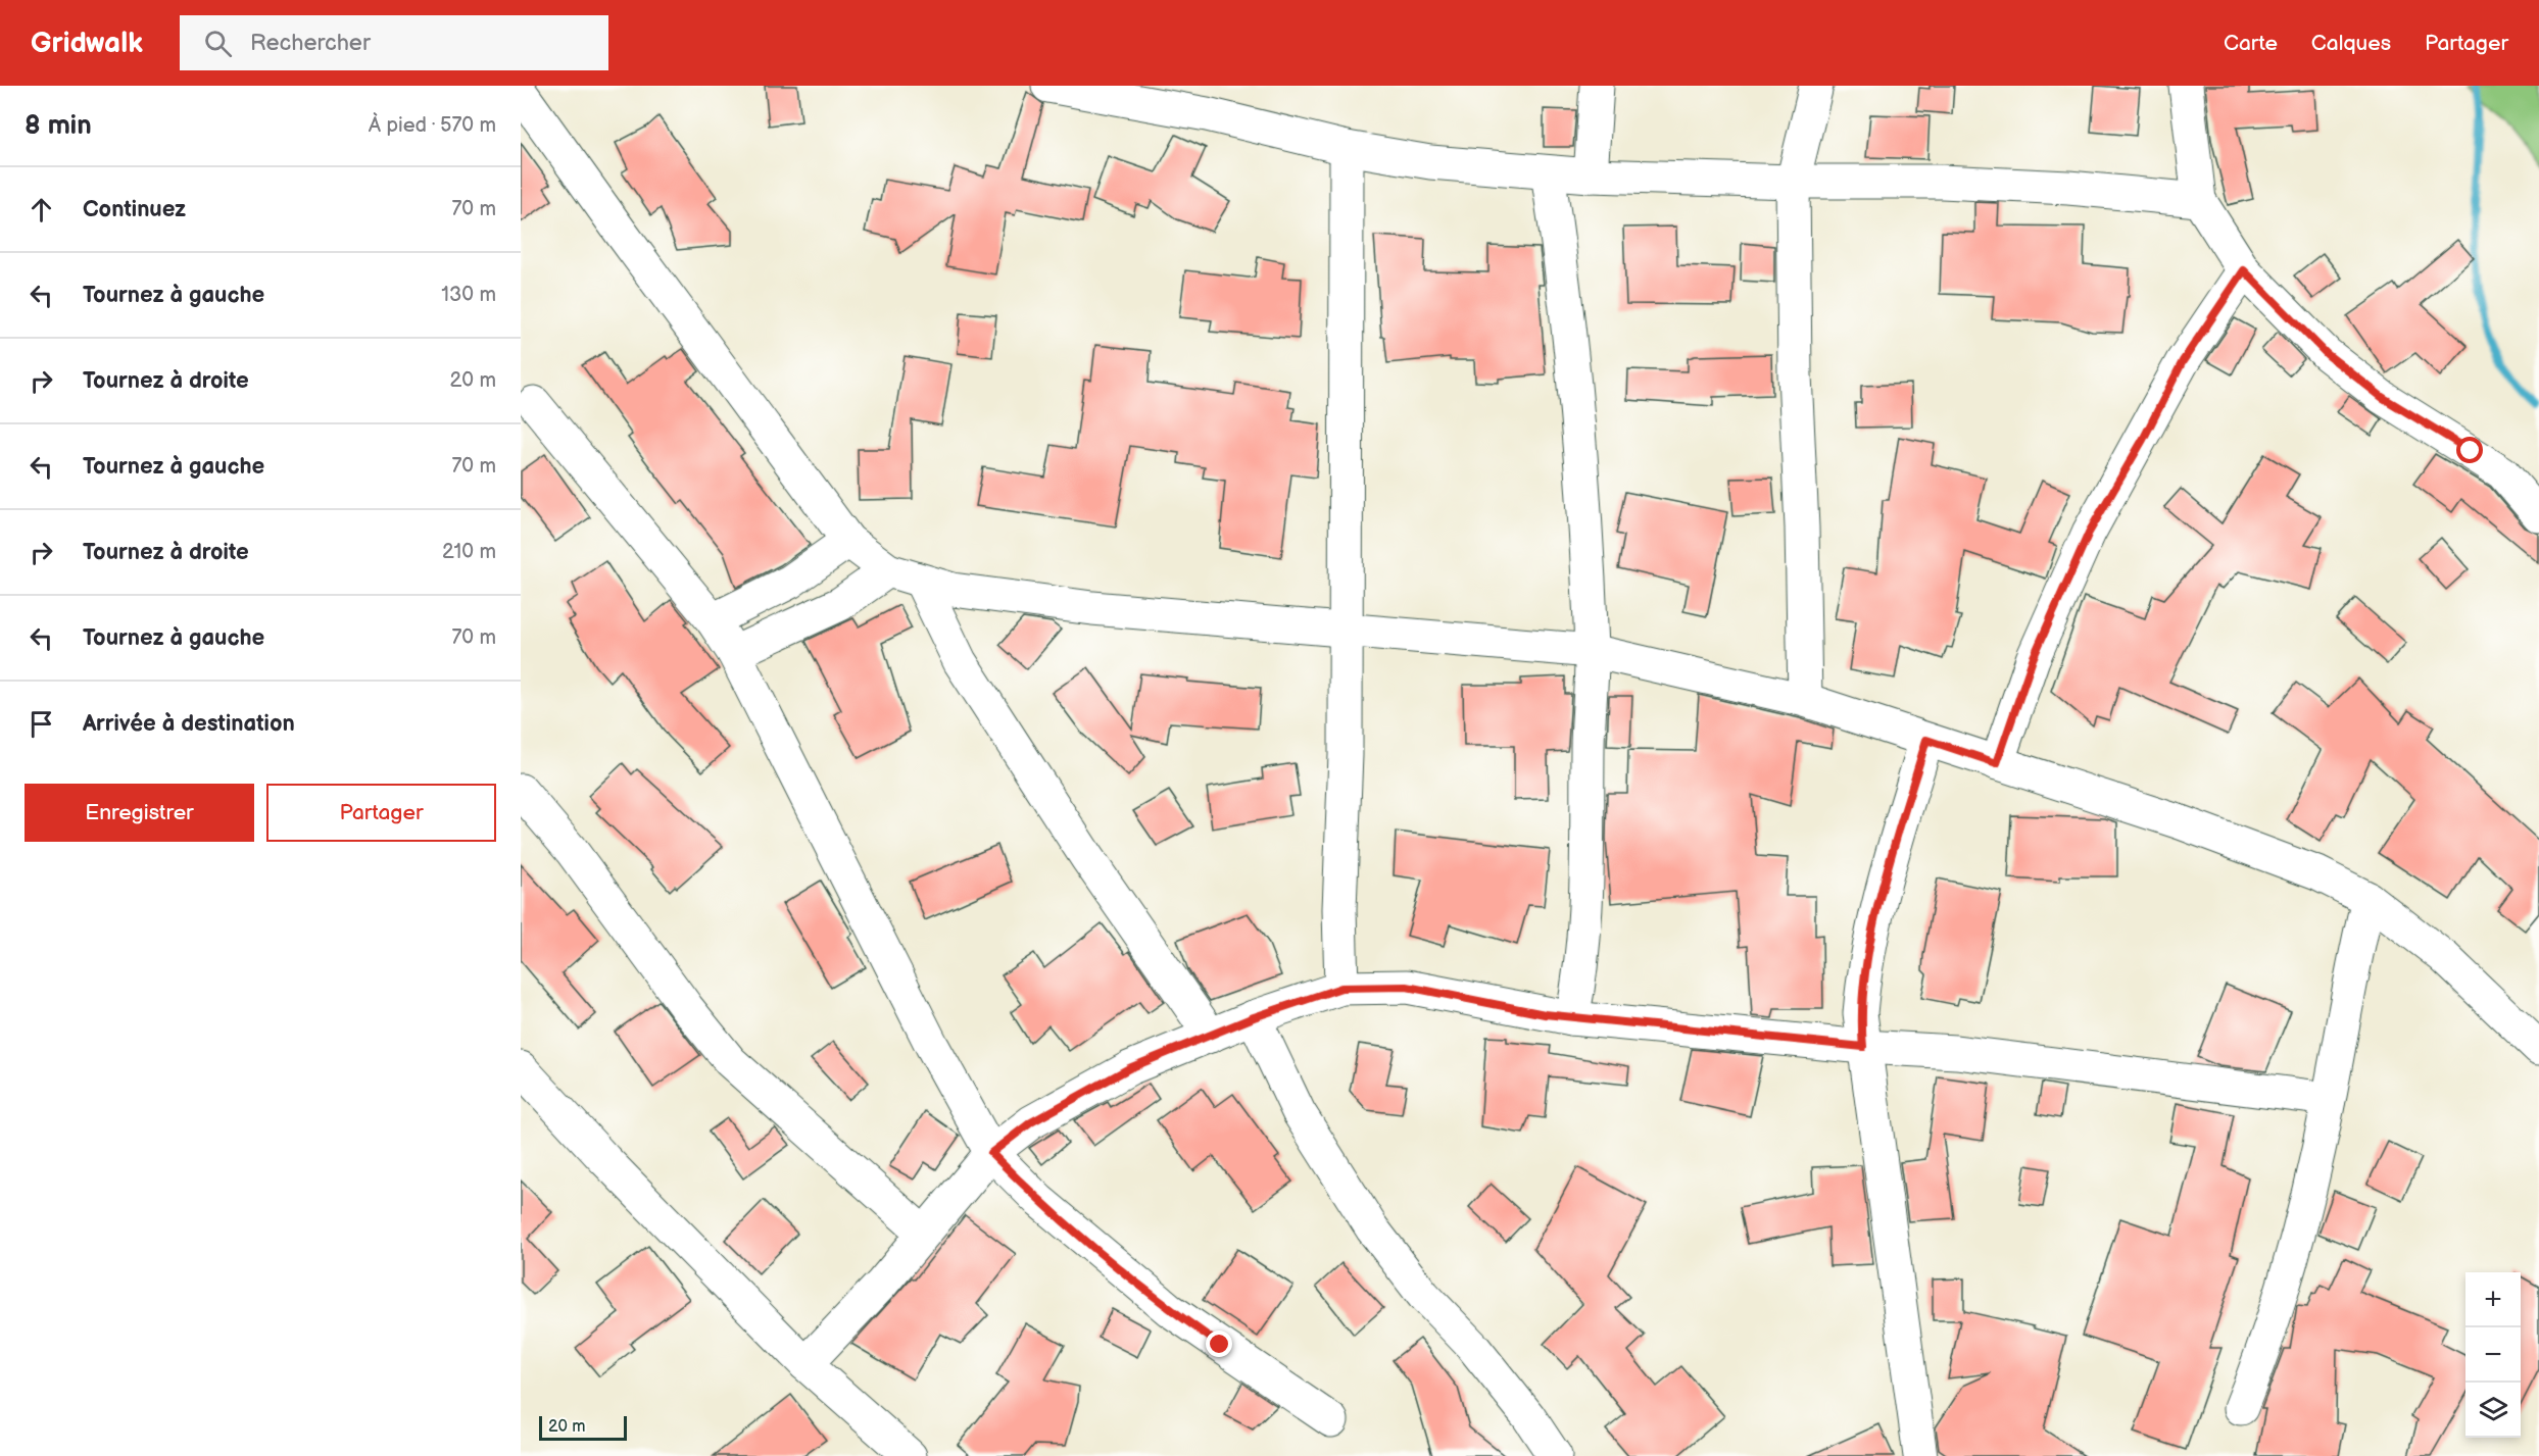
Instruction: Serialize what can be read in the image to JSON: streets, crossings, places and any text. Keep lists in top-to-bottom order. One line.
{"scale_bar":"20 m","page":{"header":"Gridwalk","search":"Rechercher","nav":["Carte","Calques","Partager"],"heading":["8 min","À pied · 570 m"],"list":[["Continuez","70 m"],["Tournez à gauche","130 m"],["Tournez à droite","20 m"],["Tournez à gauche","70 m"],["Tournez à droite","210 m"],["Tournez à gauche","70 m"],"Arrivée à destination"],"buttons":["Enregistrer","Partager"],"map_buttons":["+","−"],"scale":"20 m"}}
